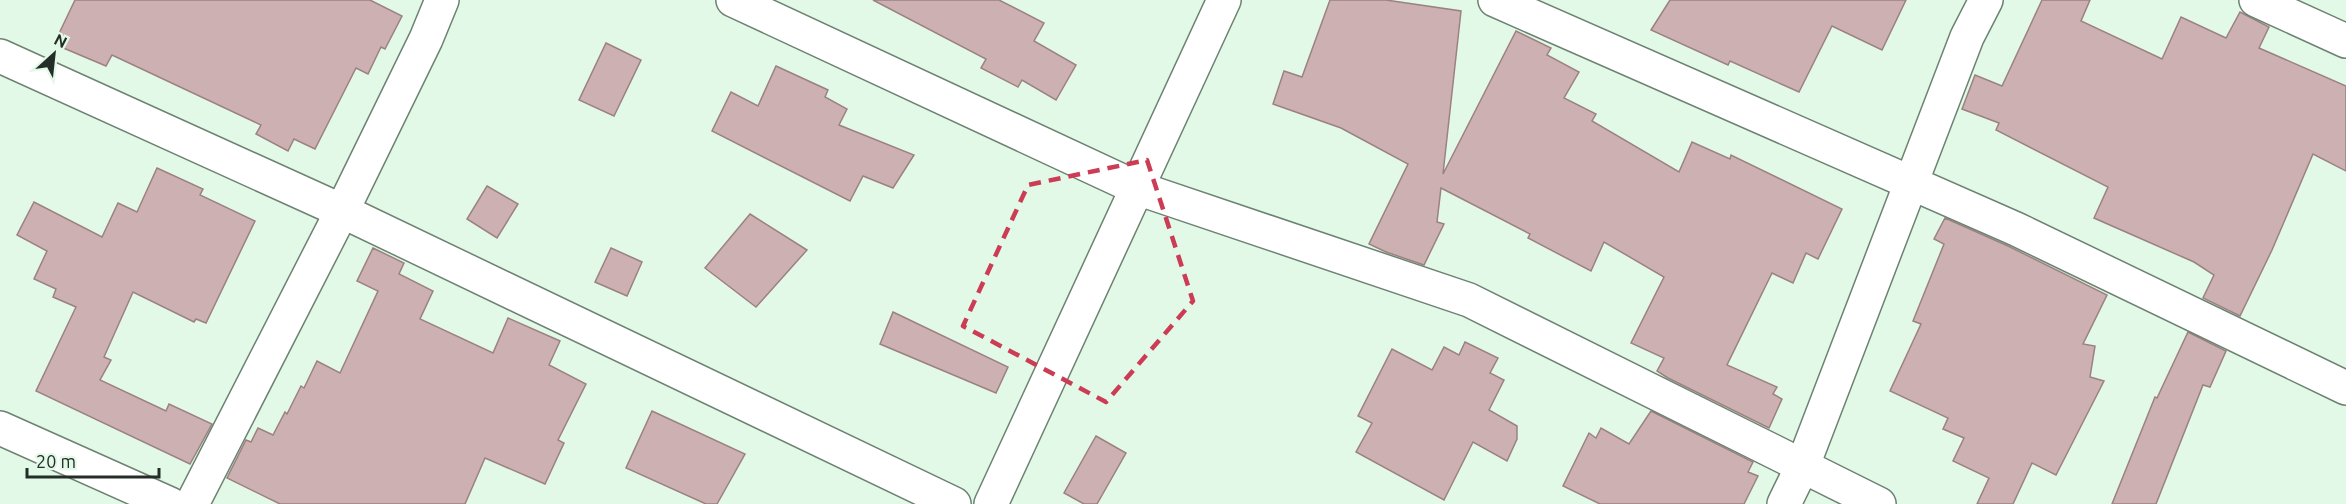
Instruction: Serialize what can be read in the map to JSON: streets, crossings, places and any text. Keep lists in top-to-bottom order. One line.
{"scale_bar":"20 m","north":"top right"}
